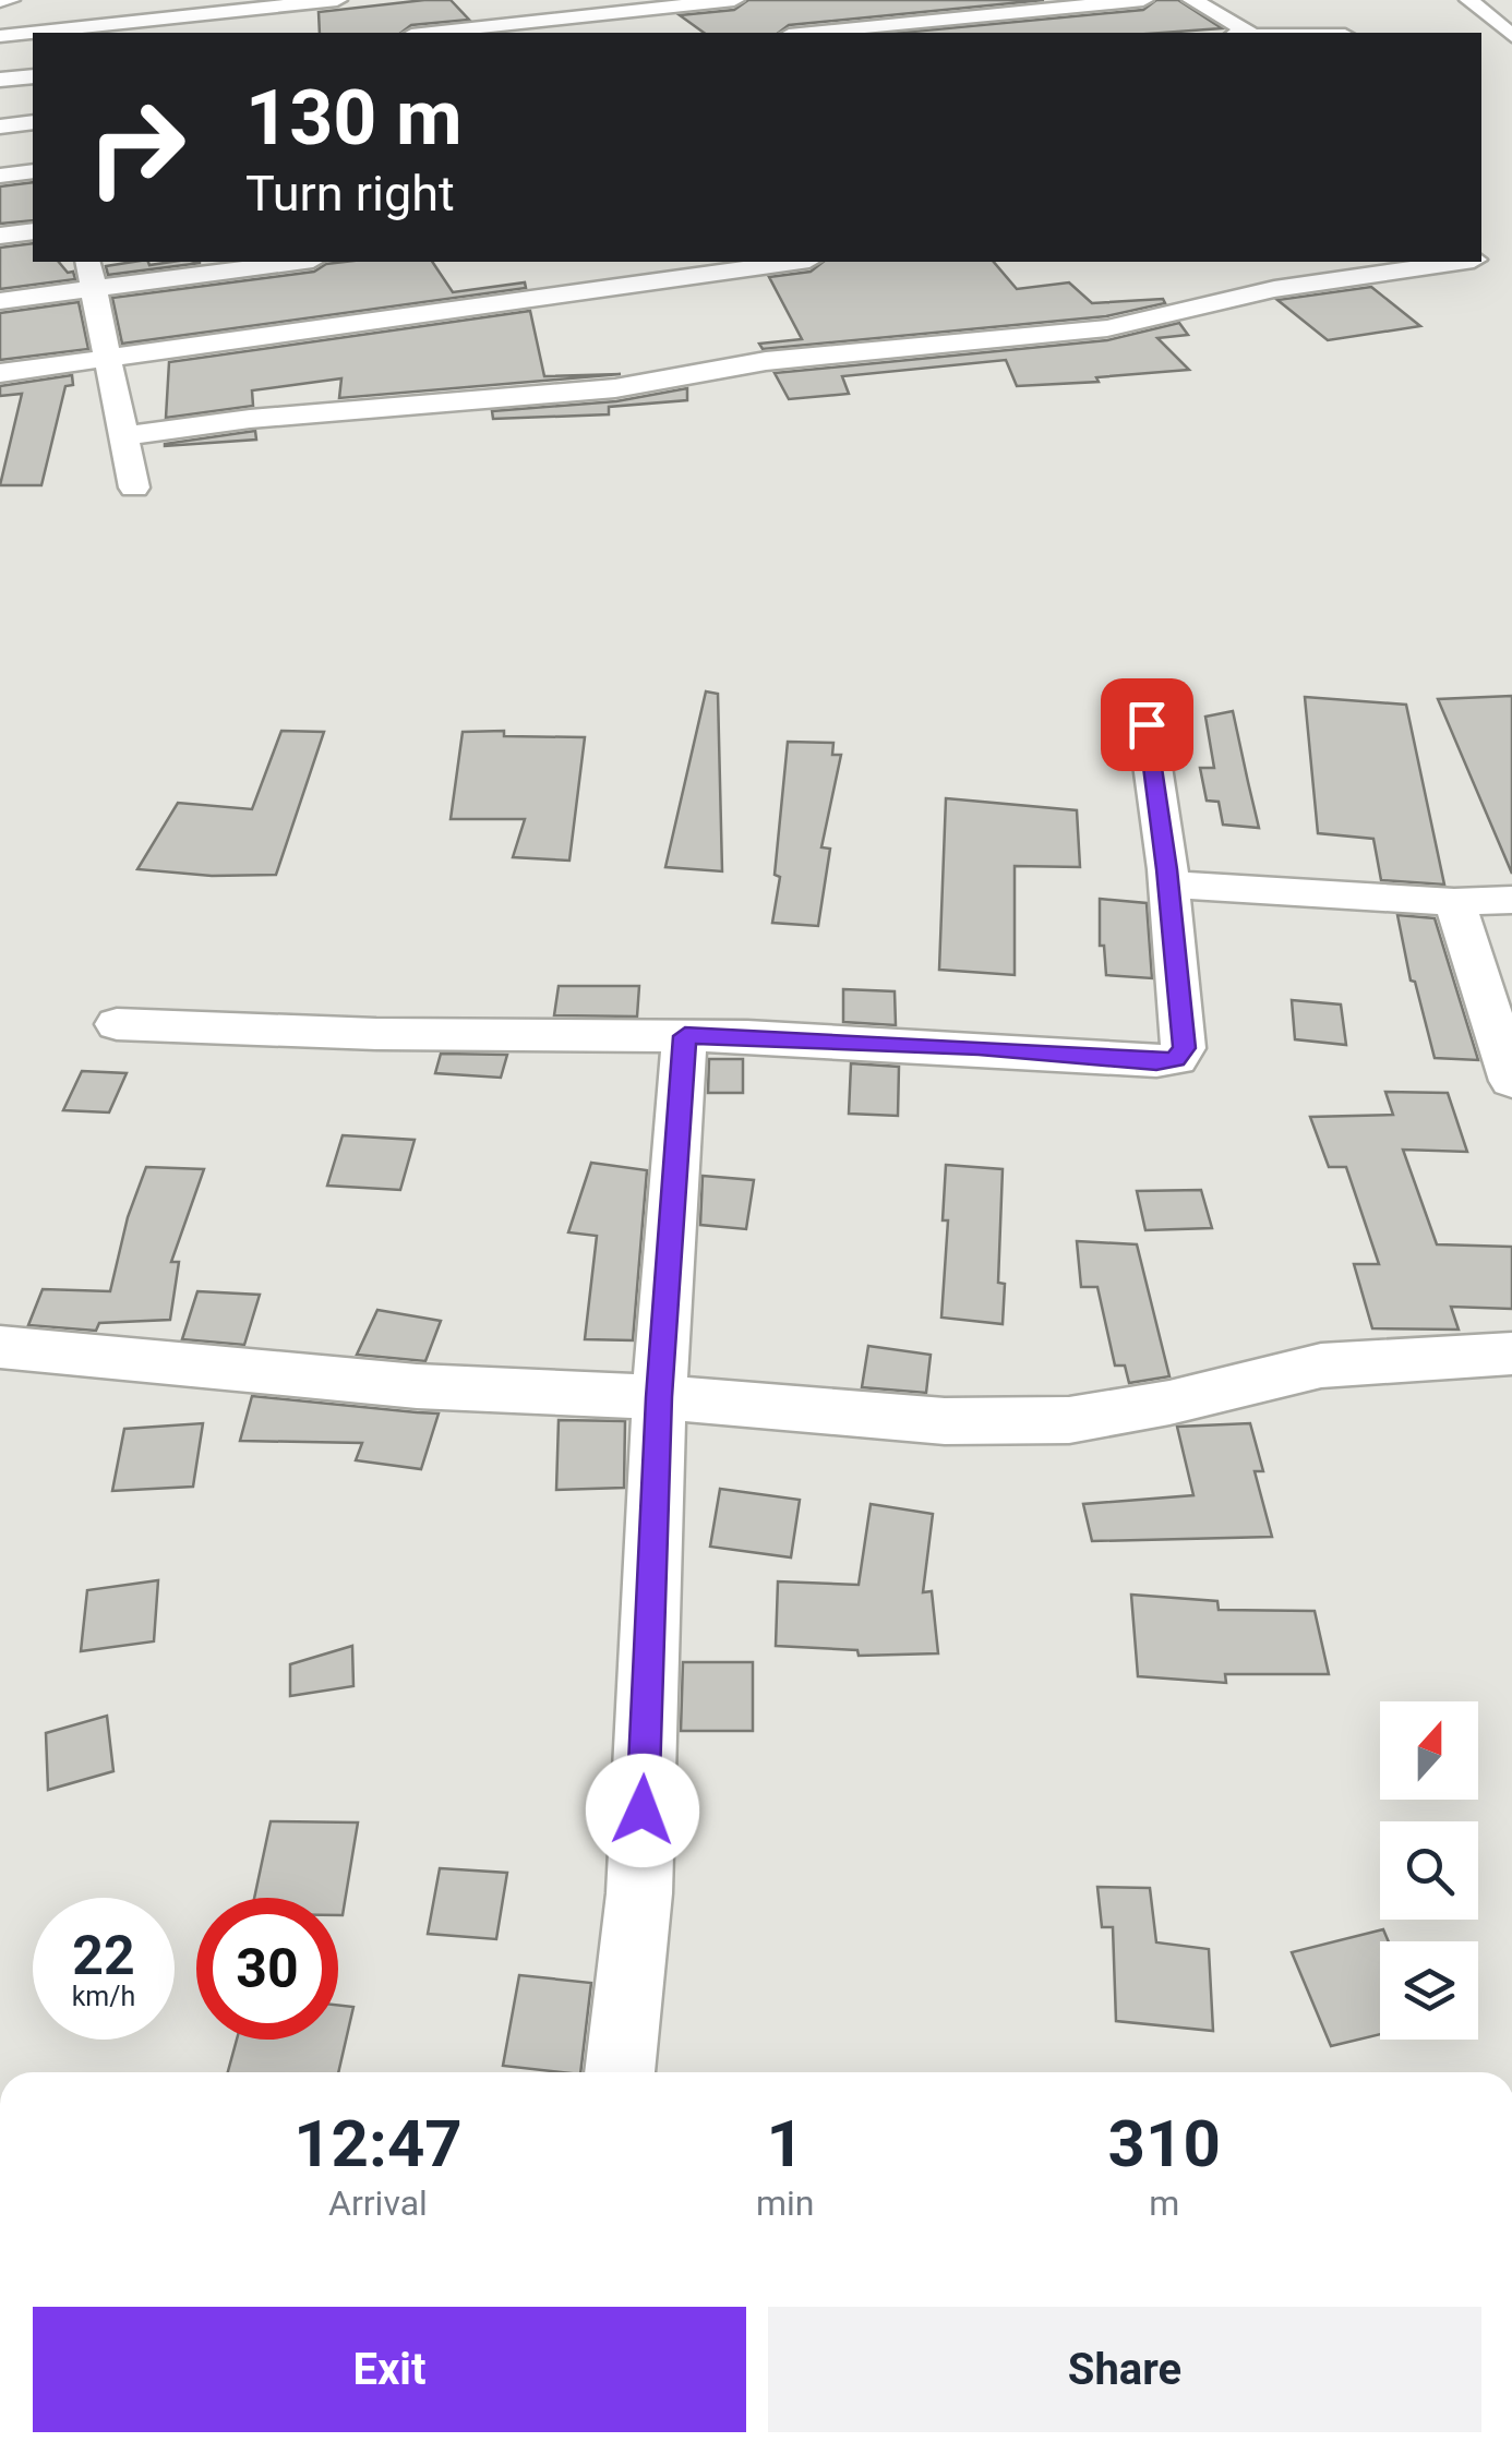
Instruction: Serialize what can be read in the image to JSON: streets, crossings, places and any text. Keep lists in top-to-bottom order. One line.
{"north":"top","page":{"turn":["130 m","Turn right"],"speed":"22 km/h","limit":"30","eta":["12:47","Arrival","1","min","310","m"],"buttons":["Exit","Share"]}}
